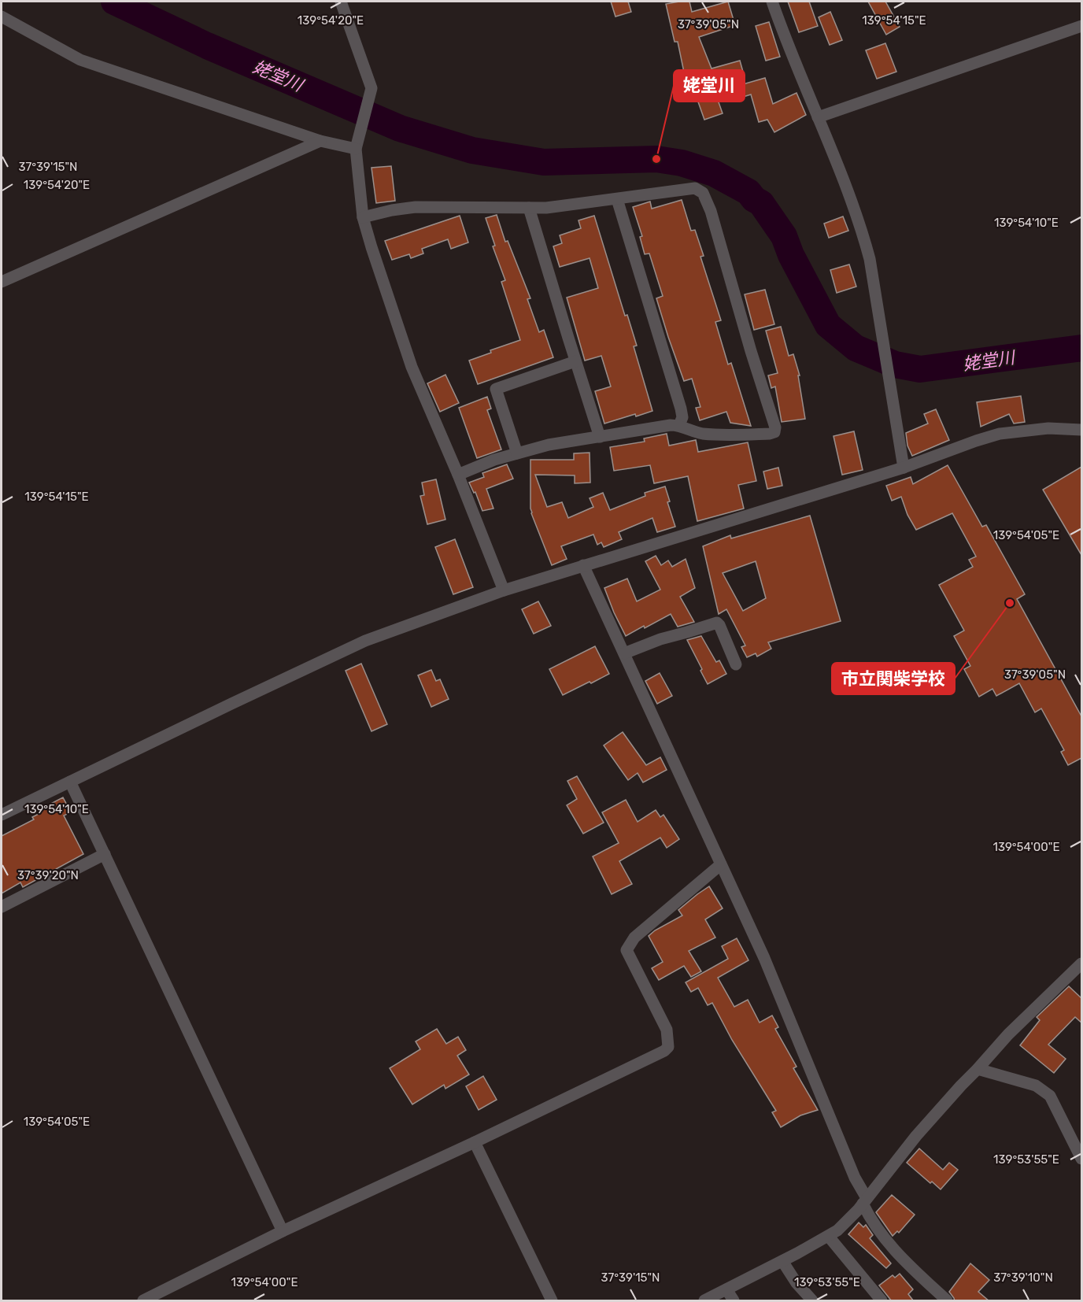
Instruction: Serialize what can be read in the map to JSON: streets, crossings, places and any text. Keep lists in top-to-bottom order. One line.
{"water":["姥堂川"],"places":["姥堂川","市立関柴学校"],"coordinates":["139°54'20\"E","139°54'15\"E","37°39'05\"N","37°39'15\"N","139°54'10\"E","139°54'05\"E","139°54'00\"E","37°39'20\"N","139°53'55\"E","37°39'10\"N"]}
